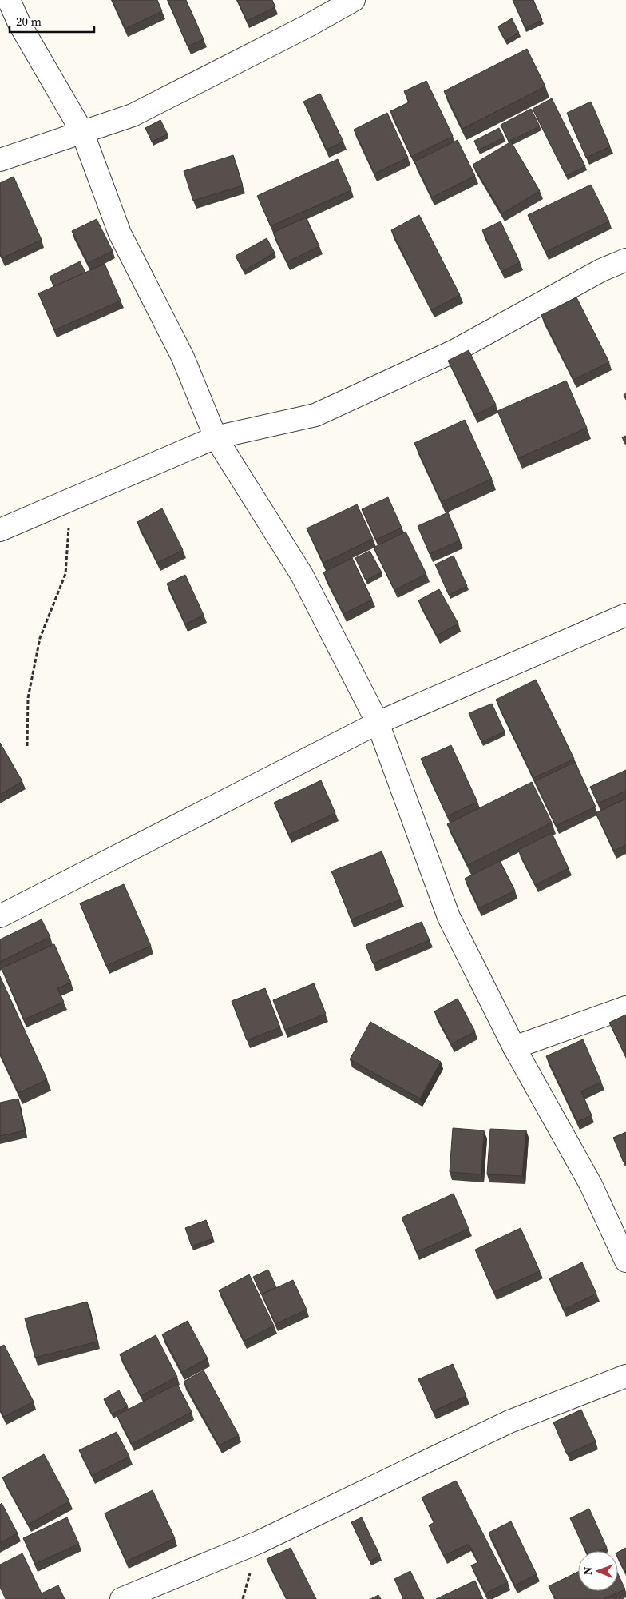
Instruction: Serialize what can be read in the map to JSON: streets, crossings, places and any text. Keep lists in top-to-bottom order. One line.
{"scale_bar":"20 m","north":"left"}
